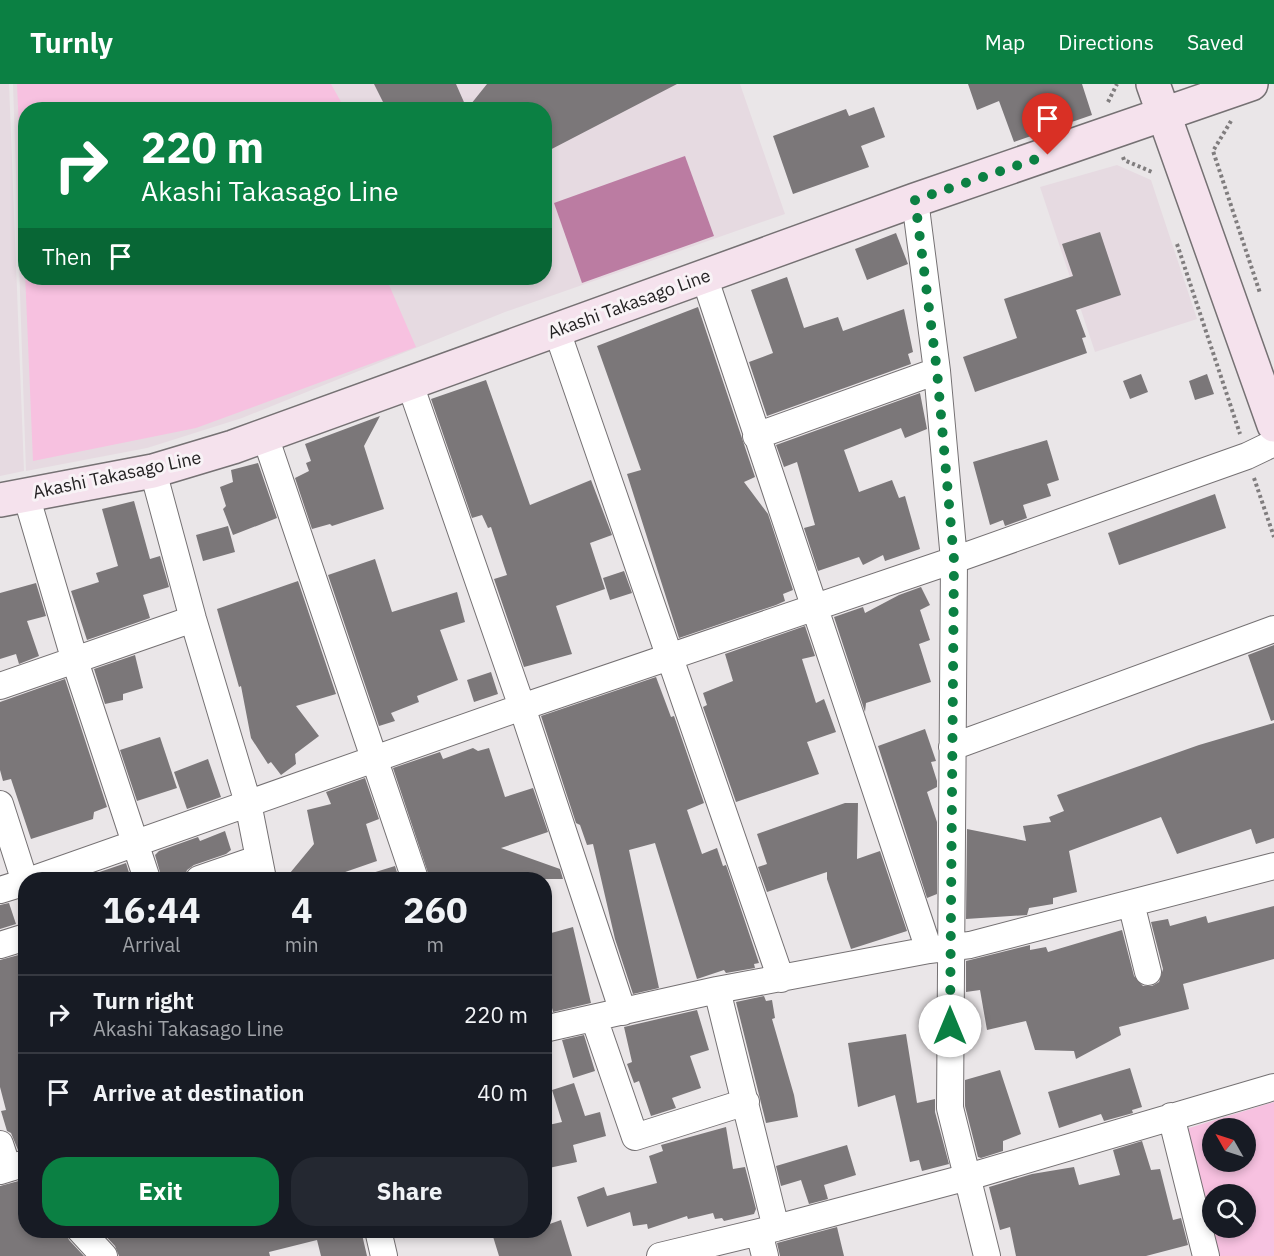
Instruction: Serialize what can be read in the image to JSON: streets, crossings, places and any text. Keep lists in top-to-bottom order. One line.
{"streets":{"main road":["Akashi Takasago Line"]},"north":"top left","page":{"header":"Turnly","nav":["Map","Directions","Saved"],"turn":["220 m","Akashi Takasago Line"],"then":"Then","eta":["16:44","Arrival","4","min","260","m"],"list":[{"name":"Turn right","note":"Akashi Takasago Line","value":"220 m"},{"name":"Arrive at destination","value":"40 m"}],"buttons":["Exit","Share"]}}
